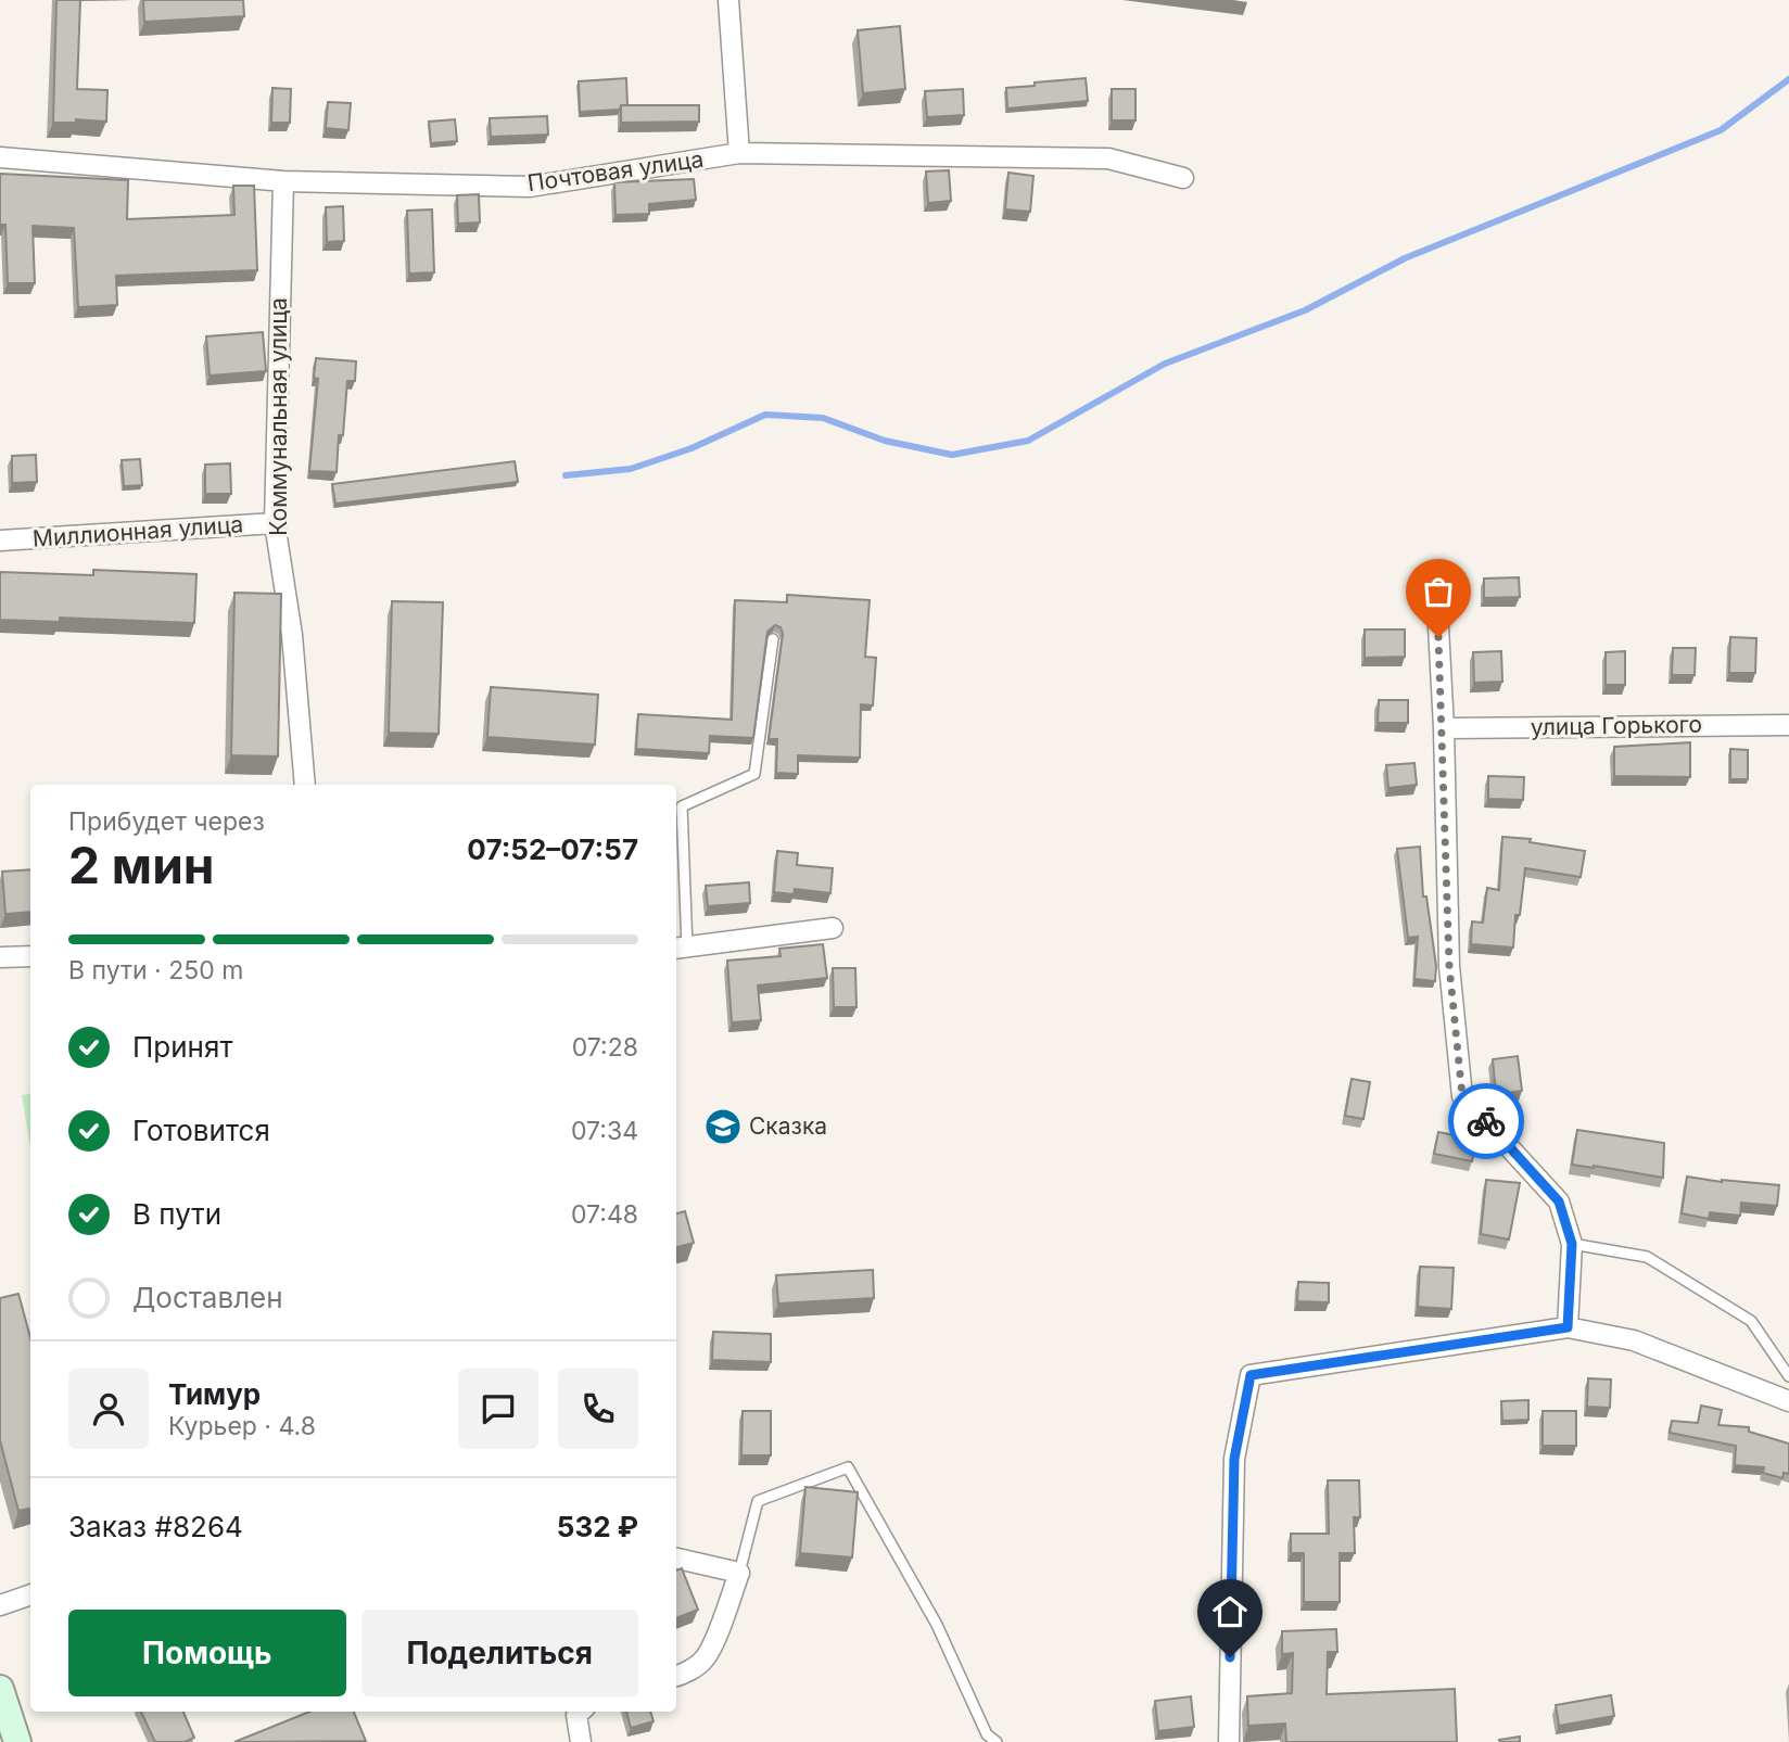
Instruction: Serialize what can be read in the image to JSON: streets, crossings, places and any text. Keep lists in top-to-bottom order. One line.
{"streets":{"street":["Почтовая улица","Коммунальная улица","Миллионная улица","улица Горького"]},"crossings":[["Почтовая улица","Коммунальная улица"],["Коммунальная улица","Миллионная улица"]],"places":{"school or university":["Сказка"]},"page":{"heading":["2 мин","Прибудет через","07:52–07:57"],"panel":["Тимур","Курьер · 4.8","Заказ #8264","532 ₽"],"bar":"В пути · 250 m","list":[["Принят","07:28"],["Готовится","07:34"],["В пути","07:48"],"Доставлен"],"buttons":["Помощь","Поделиться"]}}
